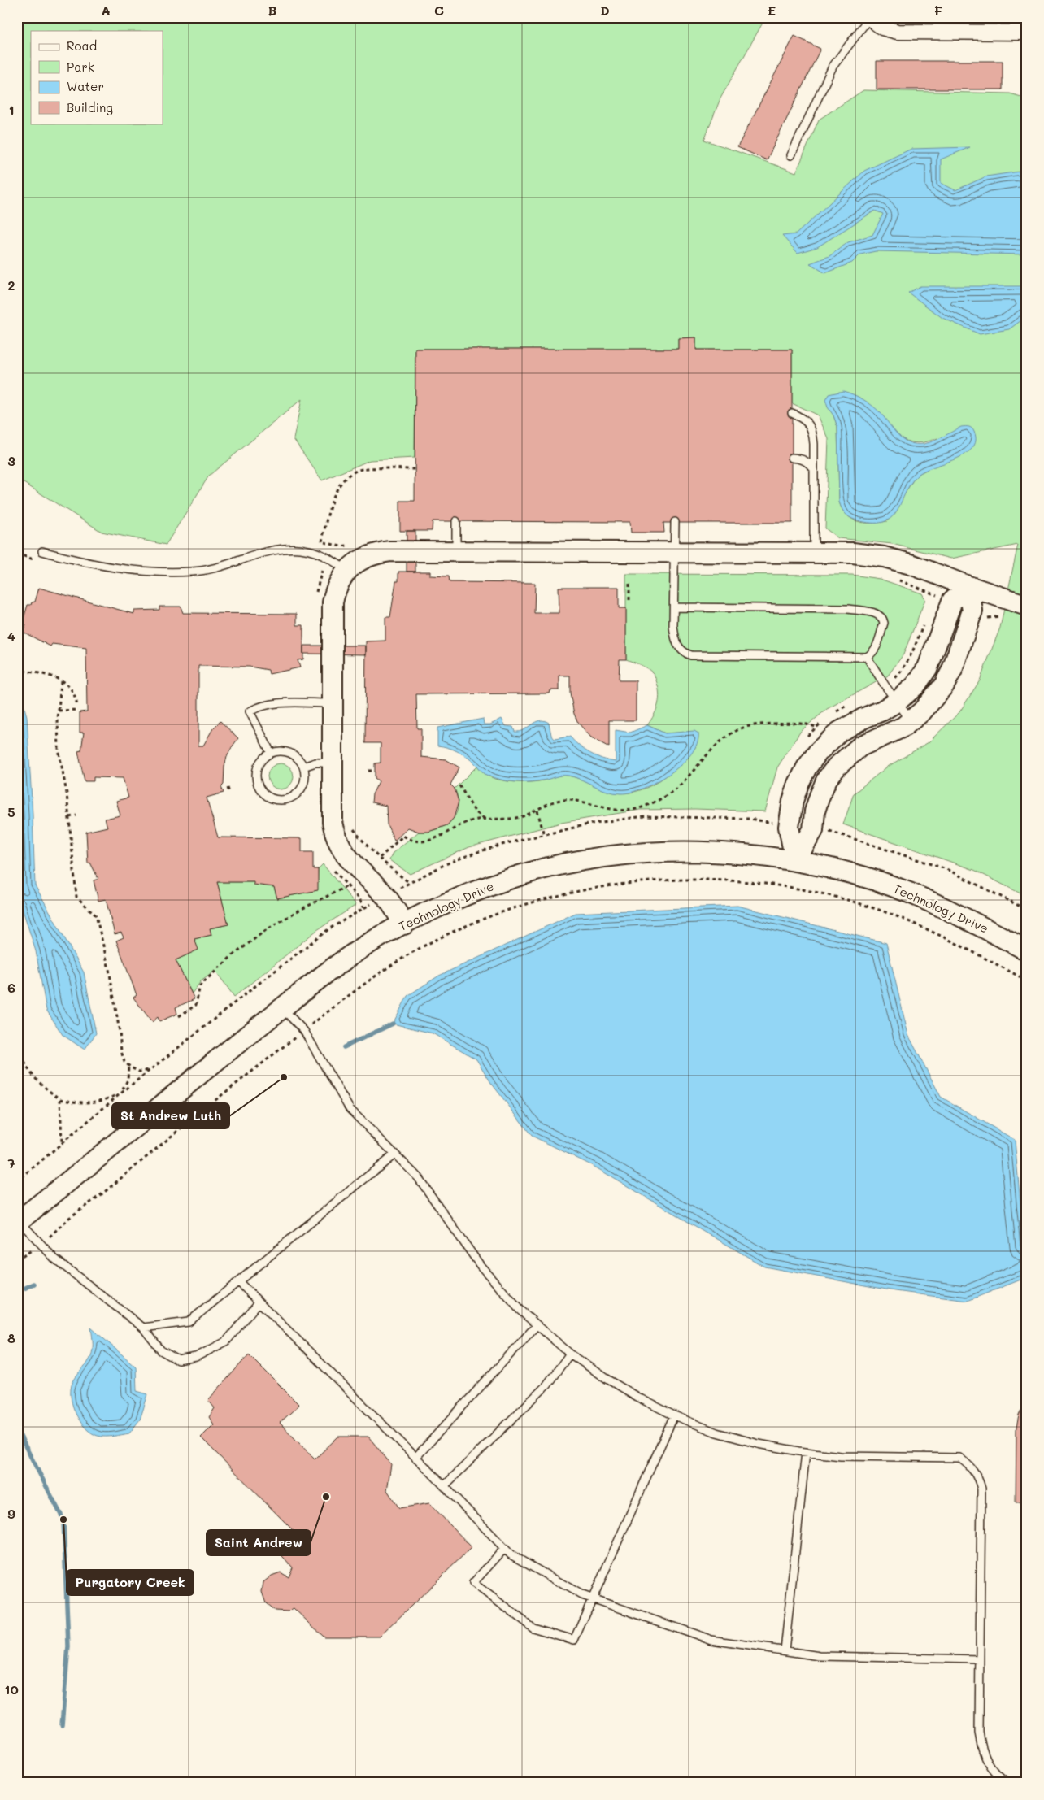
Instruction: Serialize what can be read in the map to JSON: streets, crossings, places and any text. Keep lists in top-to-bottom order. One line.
{"streets":{"street":["Technology Drive"]},"places":["St Andrew Luth","Saint Andrew","Purgatory Creek"],"legend":["Road","Park","Water","Building"],"grid":{"columns":["A","B","C","D","E","F"],"rows":["1","2","3","4","5","6","7","8","9","10"]}}
